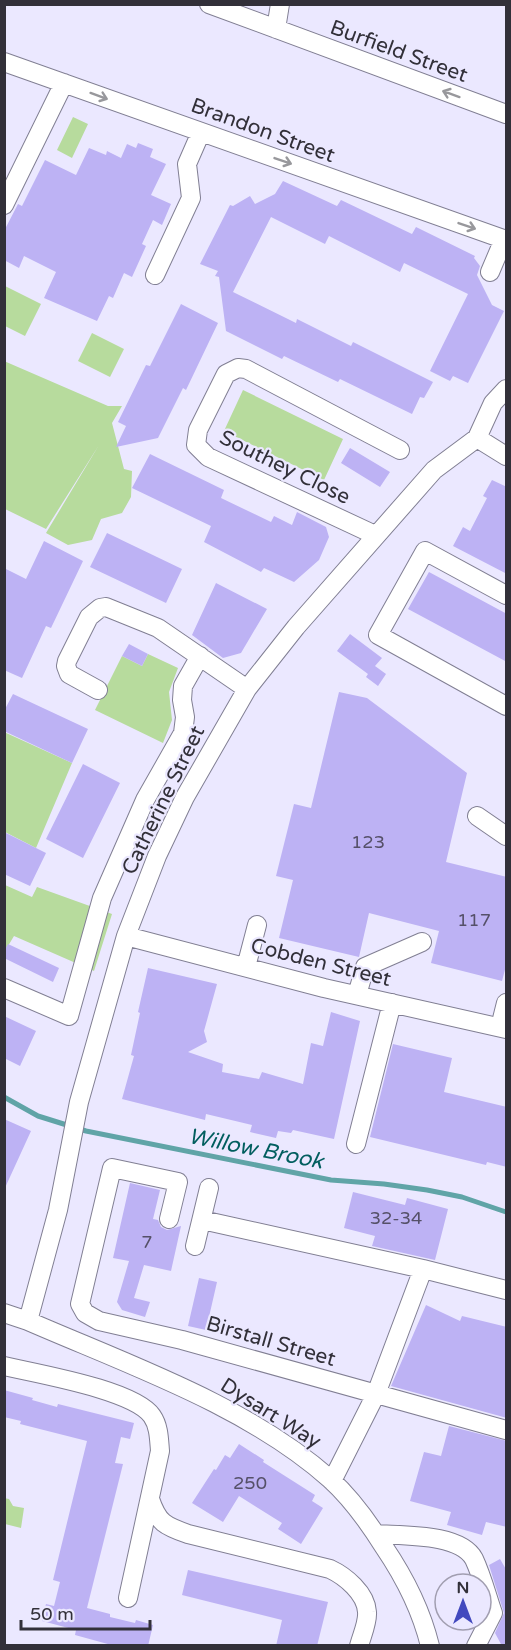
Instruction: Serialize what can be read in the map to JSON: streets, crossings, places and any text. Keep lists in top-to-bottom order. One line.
{"streets":{"street":["Burfield Street","Brandon Street","Southey Close","Catherine Street","Cobden Street","Birstall Street","Dysart Way"]},"crossings":[["Southey Close","Catherine Street"],["Catherine Street","Cobden Street"],["Catherine Street","Dysart Way"]],"one_way":["Burfield Street","Brandon Street"],"water":["Willow Brook"],"house_numbers":["123","117","32-34","7","250"],"scale_bar":"50 m","north":"top"}
